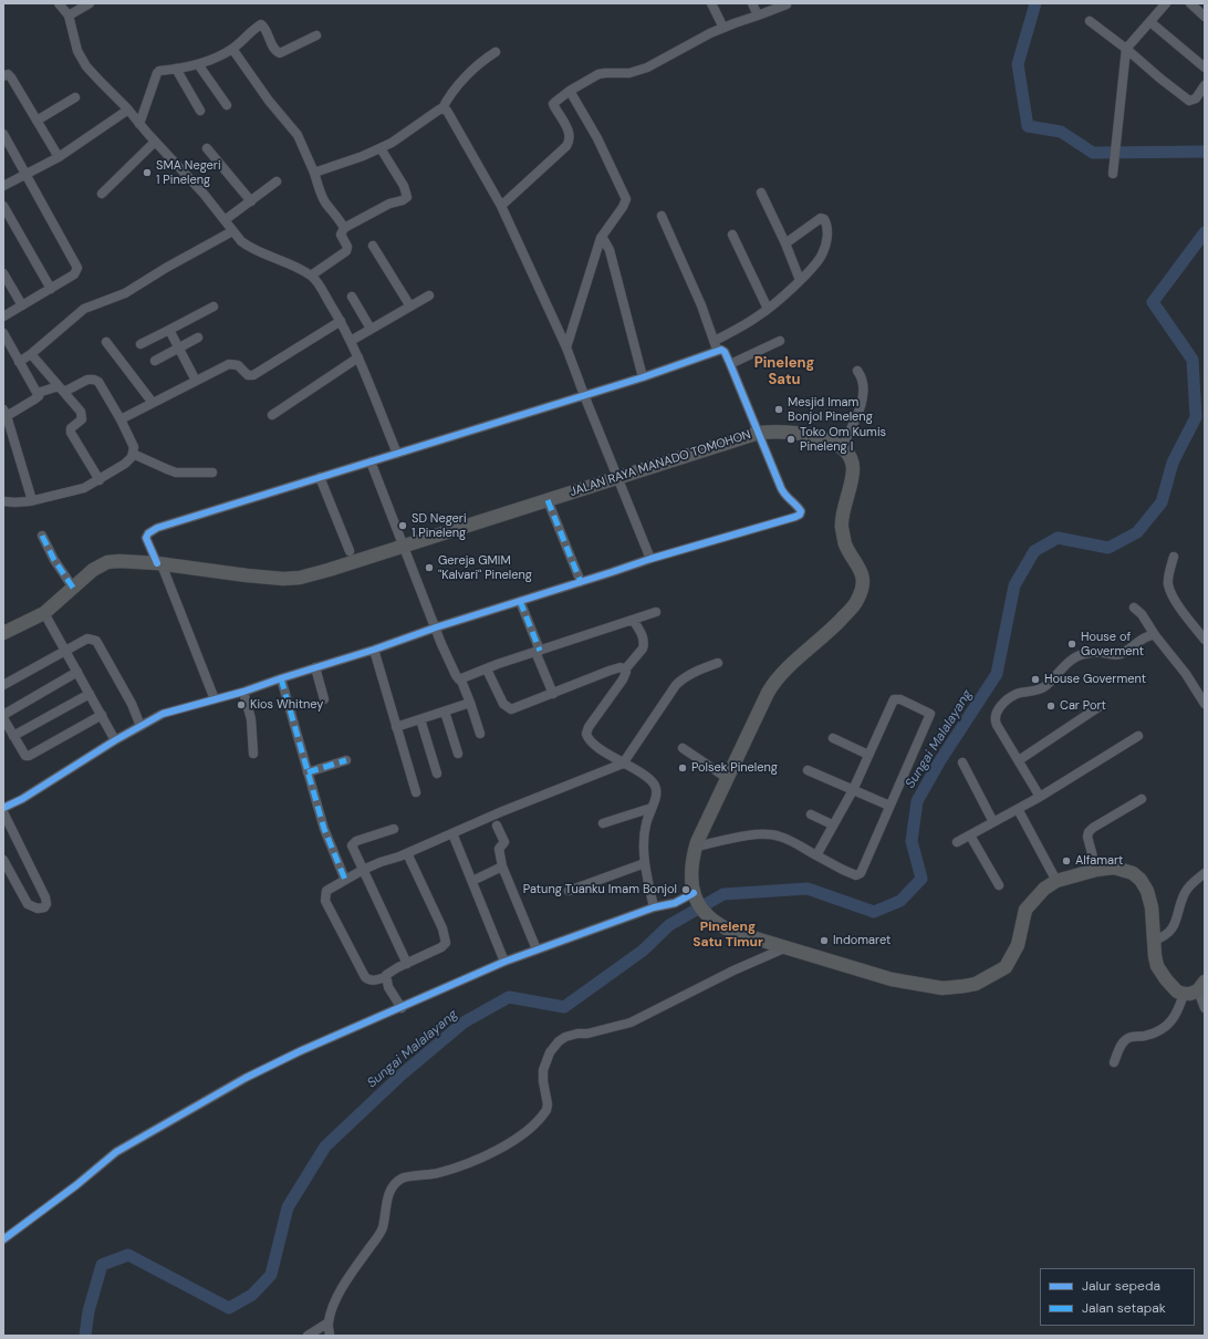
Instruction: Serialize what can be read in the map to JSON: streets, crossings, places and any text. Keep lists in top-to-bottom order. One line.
{"streets":{"highway":["JALAN RAYA MANADO TOMOHON"]},"districts":["Pineleng Satu","Pineleng Satu Timur"],"water":["Sungai Malalayang"],"places":["SMA Negeri 1 Pineleng","Mesjid Imam Bonjol Pineleng","Toko Om Kumis Pineleng I","SD Negeri 1 Pineleng","Gereja GMIM \"Kalvari\" Pineleng","House of Goverment","House Goverment","Kios Whitney","Car Port","Polsek Pineleng","Alfamart","Patung Tuanku Imam Bonjol","Indomaret"],"legend":["Jalur sepeda","Jalan setapak"]}
